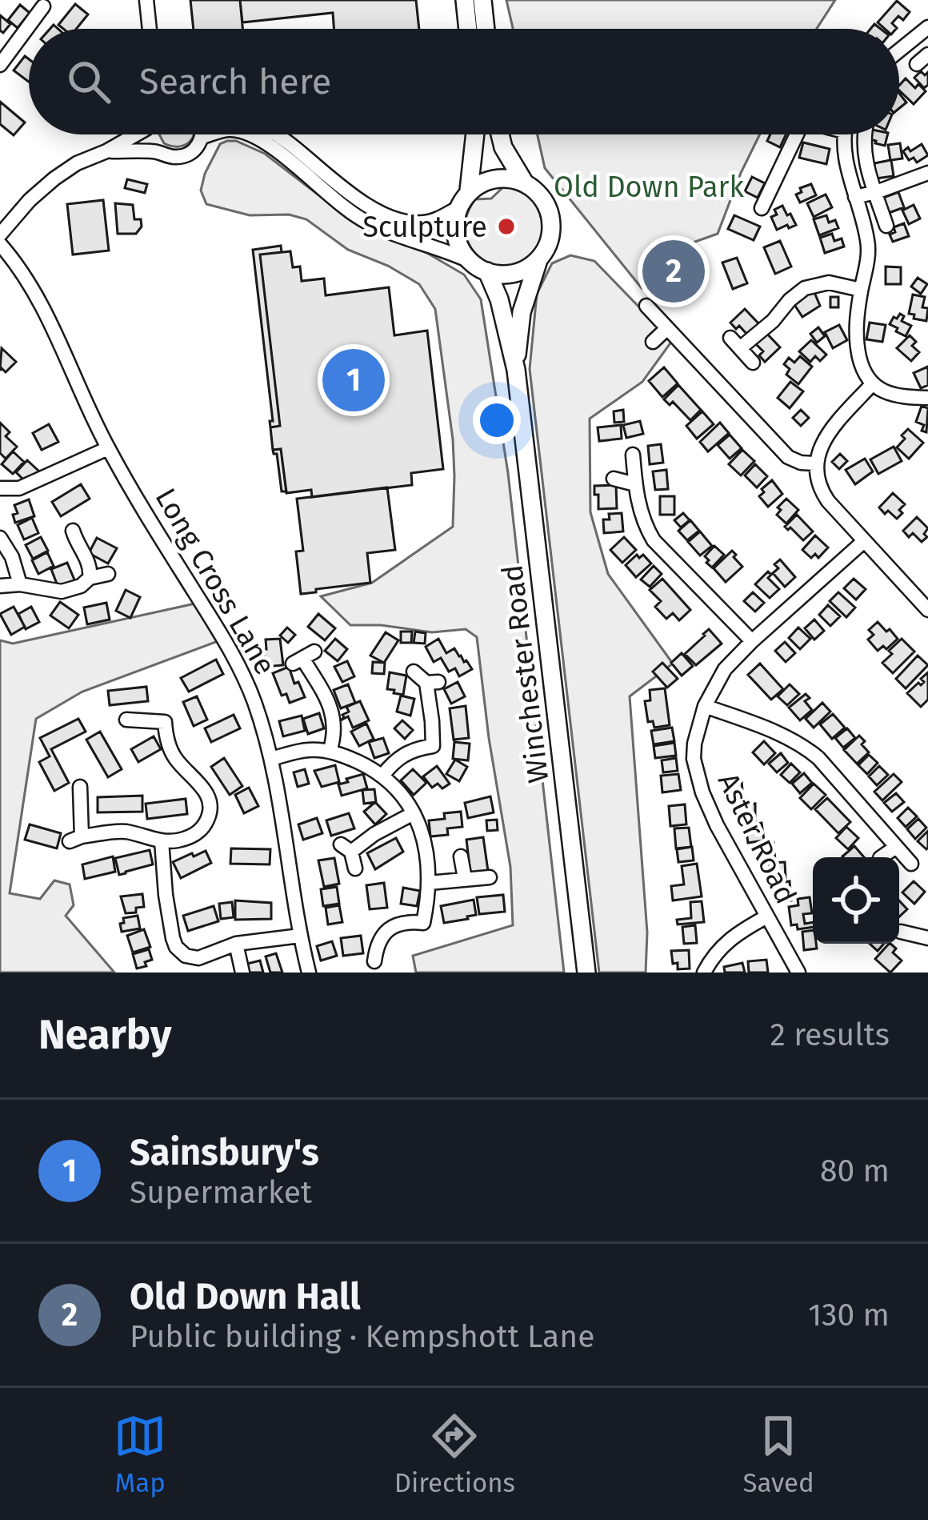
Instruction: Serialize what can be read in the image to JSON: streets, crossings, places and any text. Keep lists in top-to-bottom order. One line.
{"streets":{"main road":["Winchester Road"],"street":["Long Cross Lane","Aster Road"]},"parks":["Old Down Park"],"places":["Sculpture"],"page":{"search":"Search here","pins":["2","1"],"heading":["Nearby","2 results"],"list":[{"mark":"1","name":"Sainsbury's","note":"Supermarket","value":"80 m"},{"mark":"2","name":"Old Down Hall","note":"Public building · Kempshott Lane","value":"130 m"}],"nav":["Map","Directions","Saved"]}}
